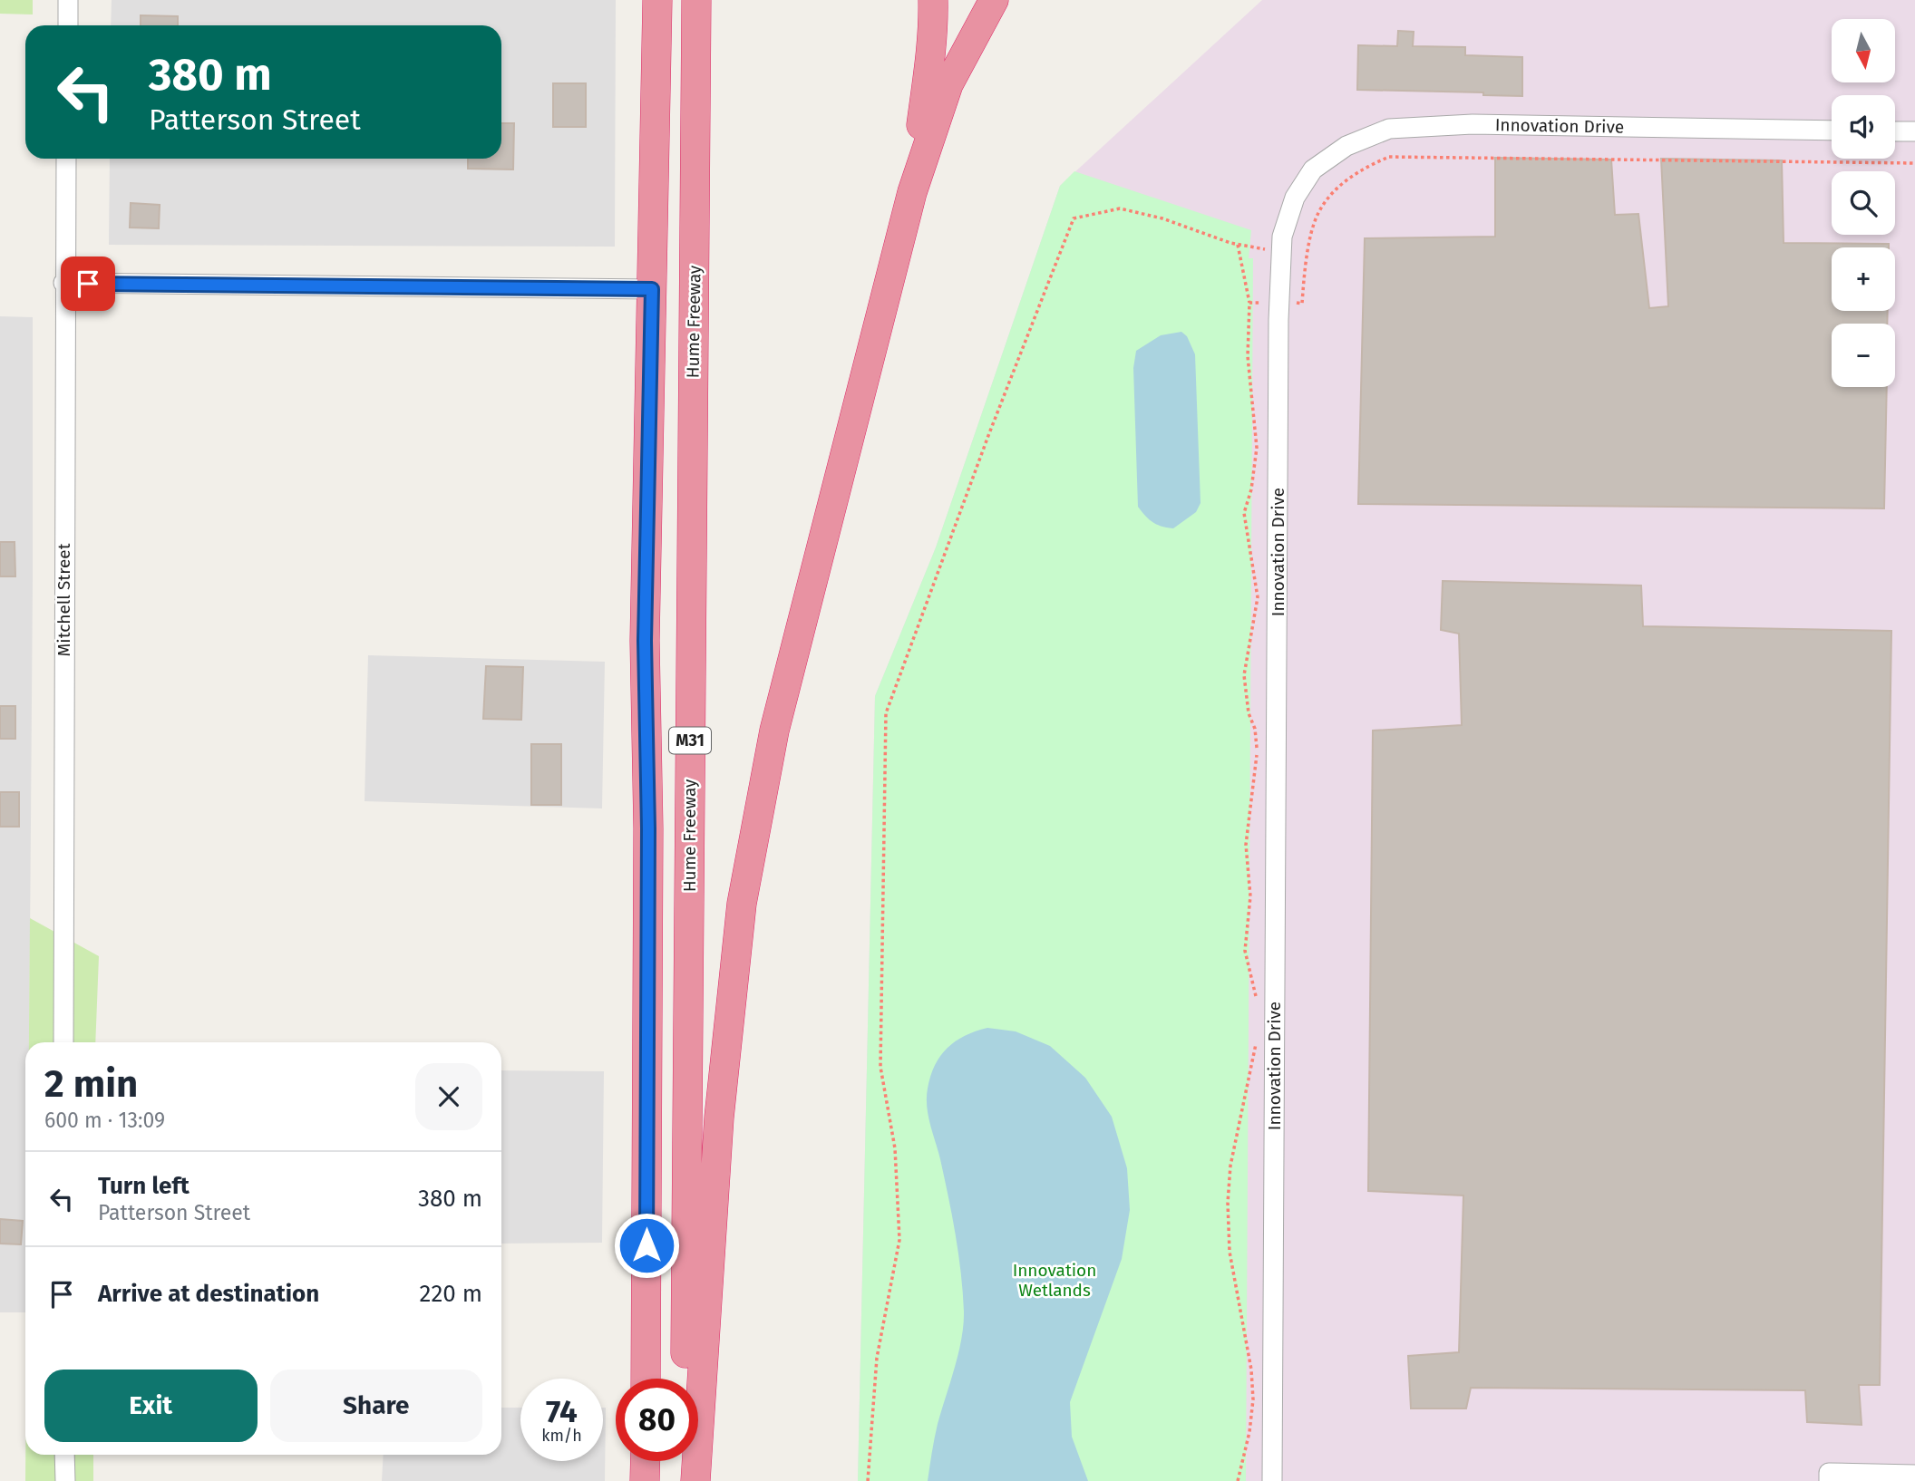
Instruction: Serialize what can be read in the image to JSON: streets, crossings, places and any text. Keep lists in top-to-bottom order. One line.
{"streets":{"highway":["Hume Freeway","M31"],"street":["Innovation Drive","Mitchell Street"]},"parks":["Innovation Wetlands"],"north":"bottom","page":{"map_buttons":["+","−"],"turn":["380 m","Patterson Street"],"heading":["2 min","600 m · 13:09"],"list":[{"name":"Turn left","note":"Patterson Street","value":"380 m"},{"name":"Arrive at destination","value":"220 m"}],"buttons":["Exit","Share"],"speed":"74 km/h","limit":"80"}}
